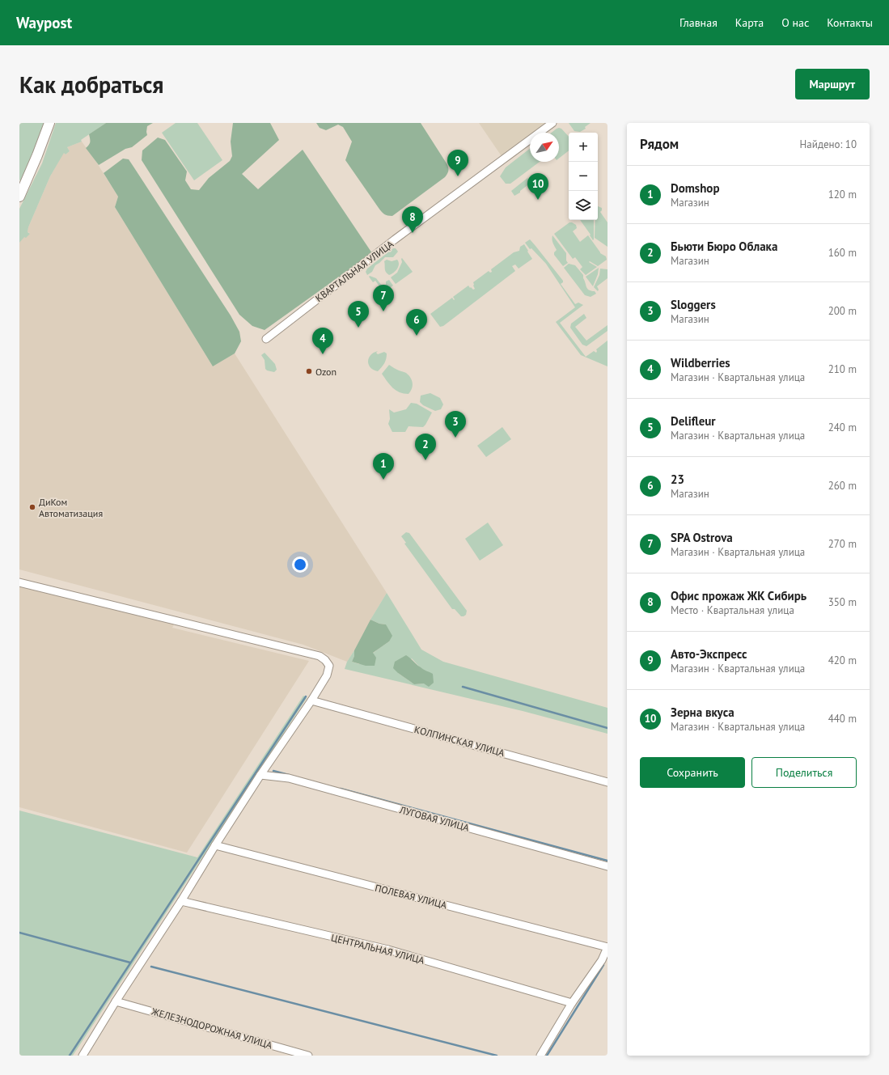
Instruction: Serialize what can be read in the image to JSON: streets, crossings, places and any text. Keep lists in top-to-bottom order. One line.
{"streets":{"street":["КВАРТАЛЬНАЯ УЛИЦА","КОЛПИНСКАЯ УЛИЦА","ЛУГОВАЯ УЛИЦА","ПОЛЕВАЯ УЛИЦА","ЦЕНТРАЛЬНАЯ УЛИЦА","ЖЕЛЕЗНОДОРОЖНАЯ УЛИЦА"]},"places":["Ozon","ДиКом Автоматизация"],"north":"top right","page":{"header":"Waypost","nav":["Главная","Карта","О нас","Контакты"],"buttons":["Маршрут",["Сохранить","Поделиться"]],"title":"Как добраться","heading":["Рядом","Найдено: 10"],"map_buttons":["+","−"],"pins":["9","10","8","7","5","6","4","3","2","1"],"list":[{"mark":"1","name":"Domshop","note":"Магазин","value":"120 m"},{"mark":"2","name":"Бьюти Бюро Облака","note":"Магазин","value":"160 m"},{"mark":"3","name":"Sloggers","note":"Магазин","value":"200 m"},{"mark":"4","name":"Wildberries","note":"Магазин · Квартальная улица","value":"210 m"},{"mark":"5","name":"Delifleur","note":"Магазин · Квартальная улица","value":"240 m"},{"mark":"6","name":"23","note":"Магазин","value":"260 m"},{"mark":"7","name":"SPA Ostrova","note":"Магазин · Квартальная улица","value":"270 m"},{"mark":"8","name":"Офис прожаж ЖК Сибирь","note":"Место · Квартальная улица","value":"350 m"},{"mark":"9","name":"Авто-Экспресс","note":"Магазин · Квартальная улица","value":"420 m"},{"mark":"10","name":"Зерна вкуса","note":"Магазин · Квартальная улица","value":"440 m"}]}}
